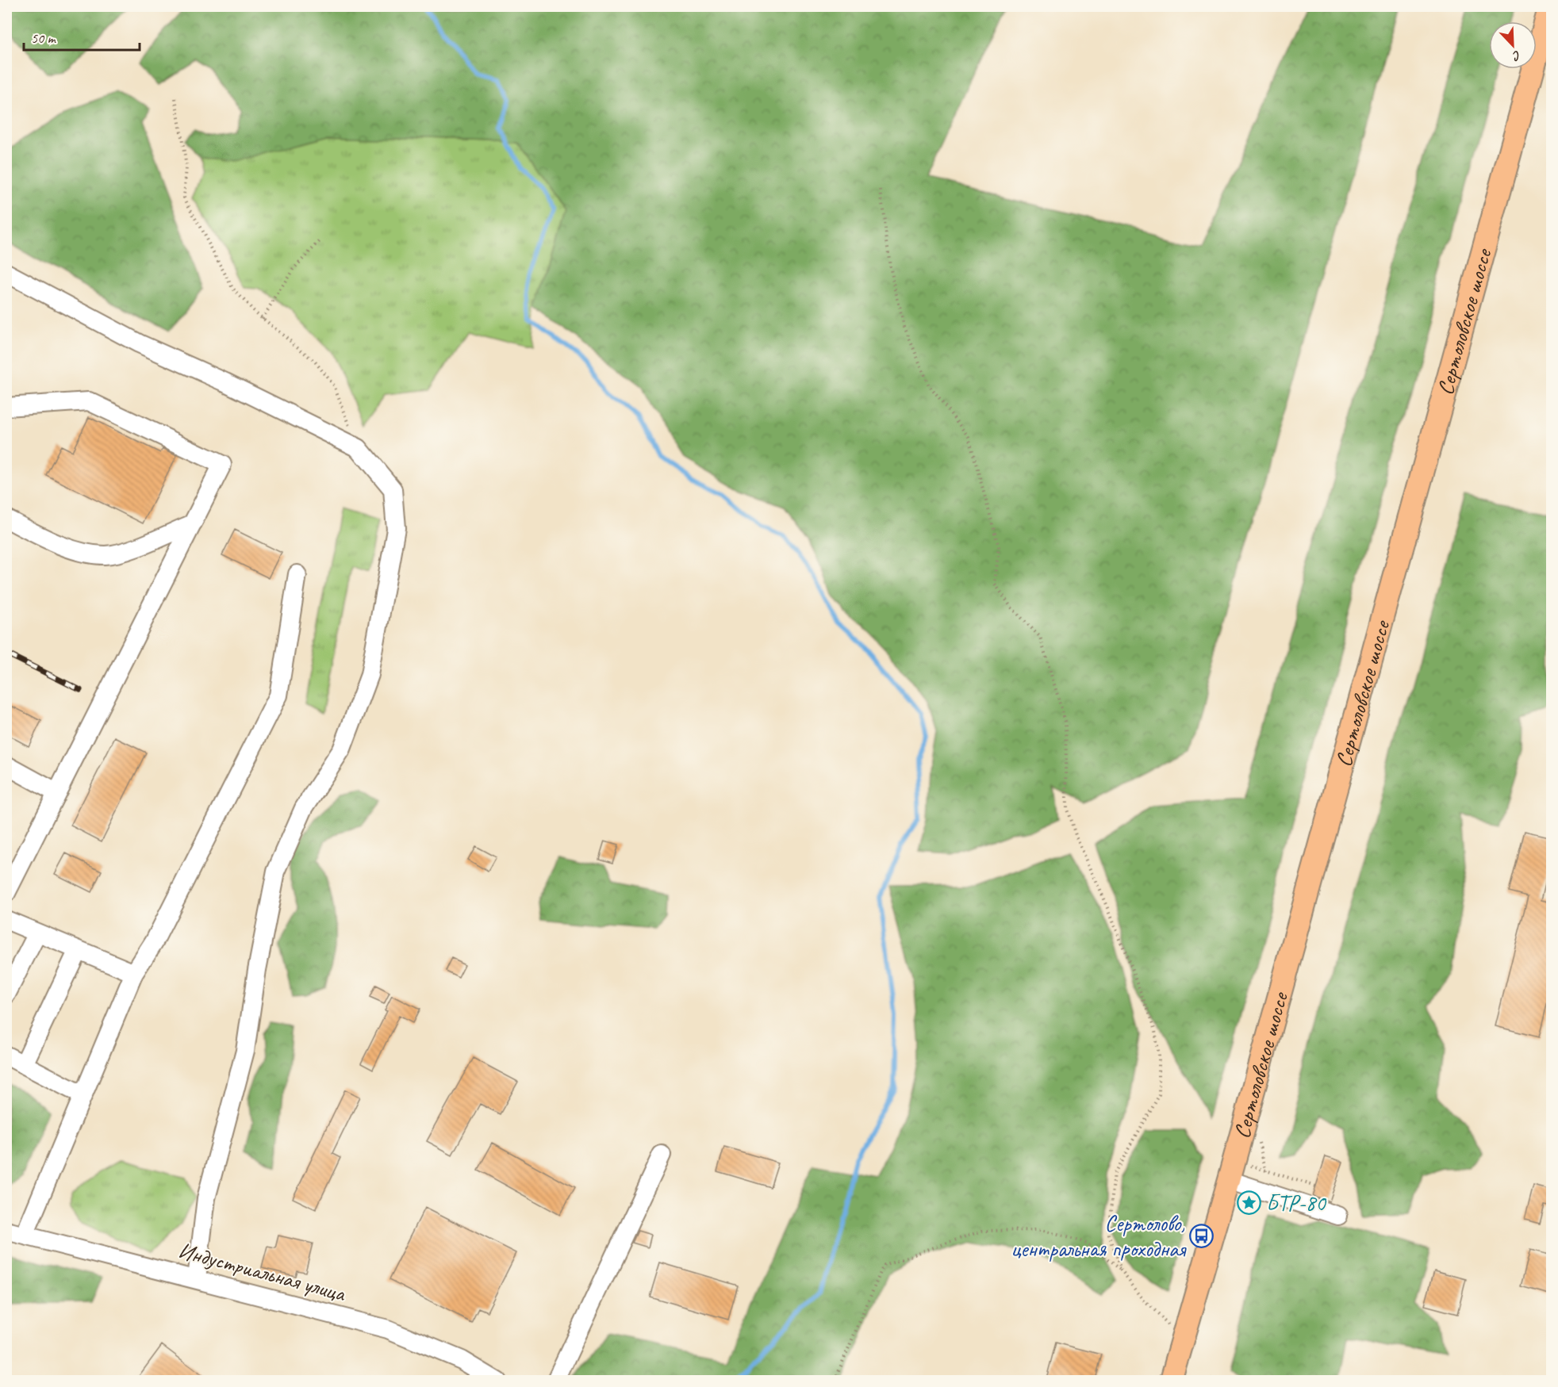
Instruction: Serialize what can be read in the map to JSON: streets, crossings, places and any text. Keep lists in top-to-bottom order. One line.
{"streets":{"main road":["Сертоловское шоссе"],"street":["Индустриальная улица"]},"places":{"place":["БТР-80"],"bus stop":["Сертолово, центральная проходная"]},"scale_bar":"50 m","north":"bottom right"}
